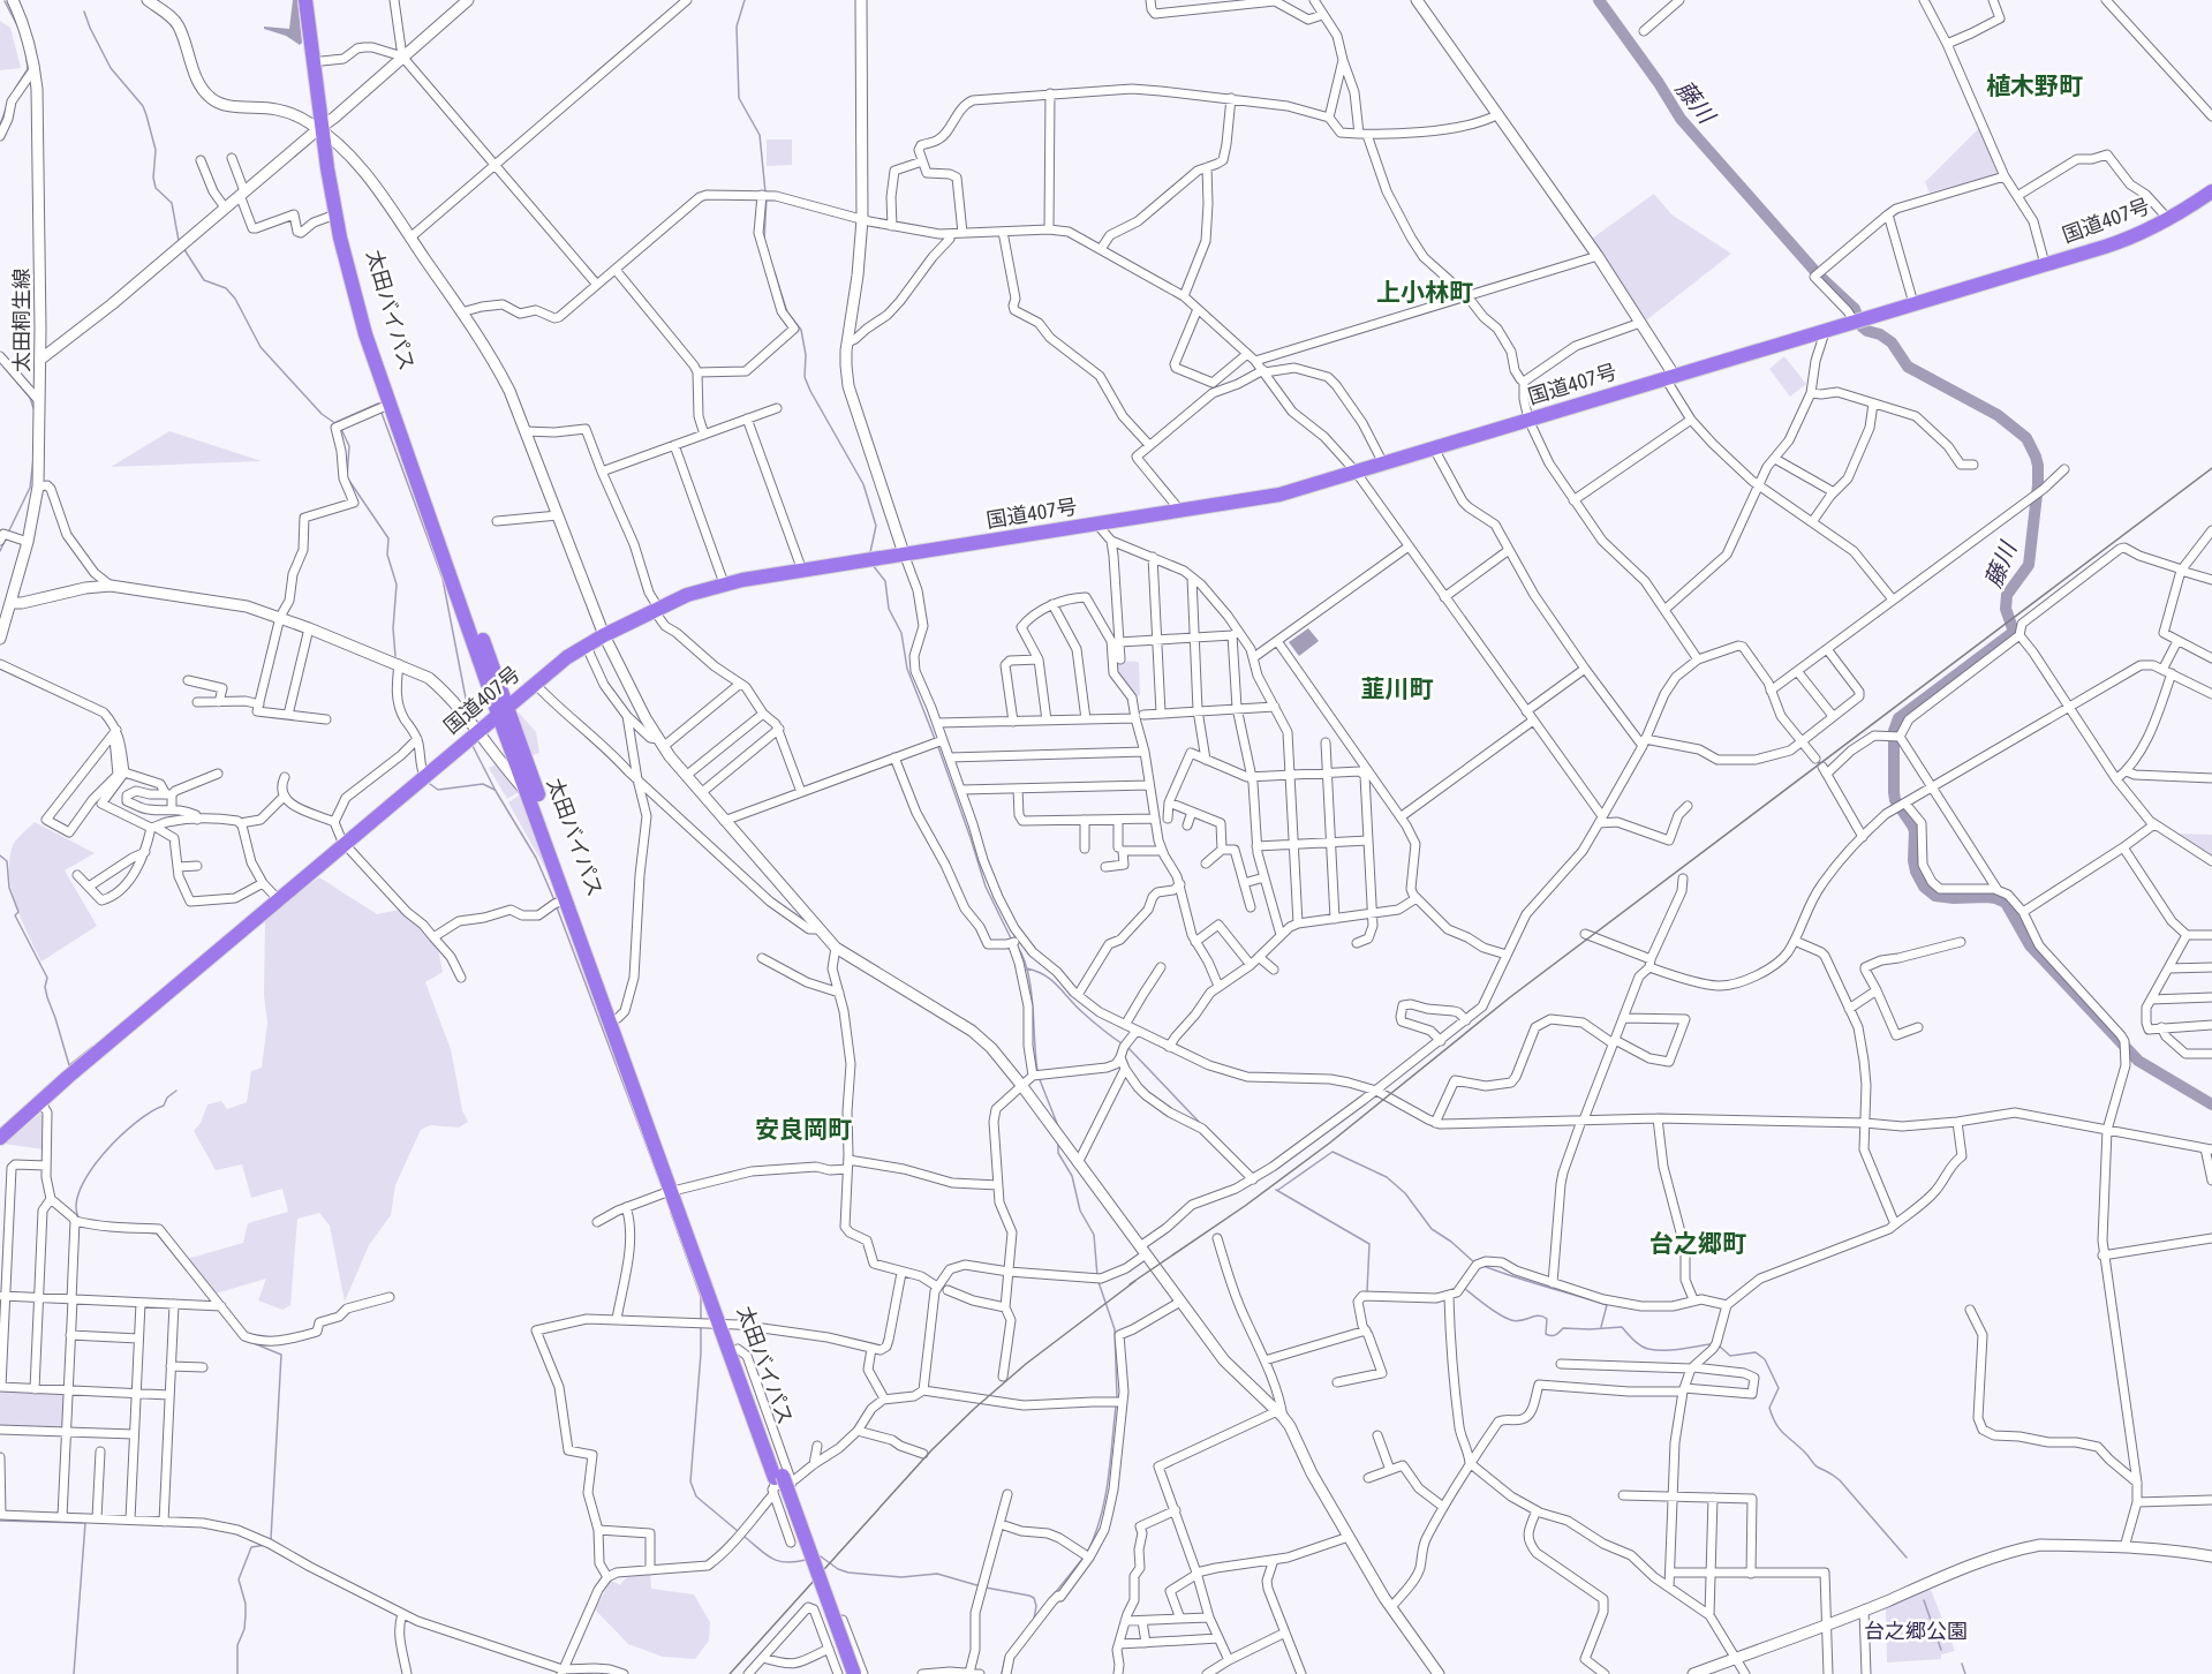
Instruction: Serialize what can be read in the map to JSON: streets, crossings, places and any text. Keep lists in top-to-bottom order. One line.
{"streets":{"highway":["国道407号","太田バイパス"],"street":["太田桐生線"]},"crossings":[["国道407号","太田バイパス"]],"districts":["植木野町","上小林町","韮川町","安良岡町","台之郷町"],"water":["藤川"],"parks":["台之郷公園"]}
